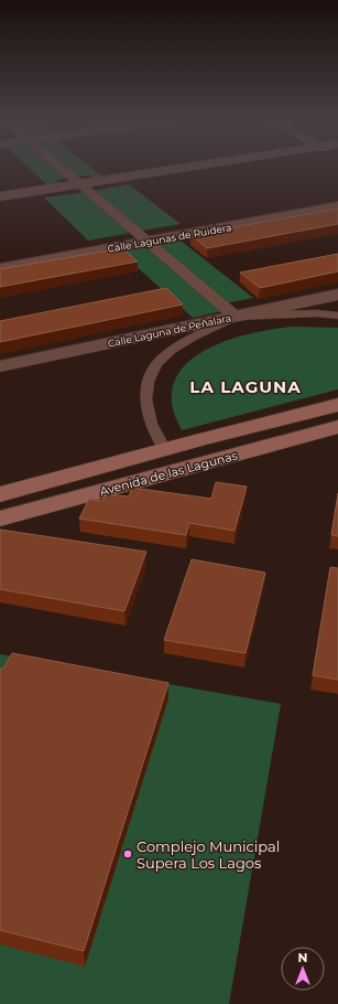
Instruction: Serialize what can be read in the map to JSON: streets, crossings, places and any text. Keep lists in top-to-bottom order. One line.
{"streets":{"main road":["Avenida de las Lagunas"],"street":["Calle Lagunas de Ruidera","Calle Laguna de Peñalara"]},"districts":["LA LAGUNA"],"places":["Complejo Municipal Supera Los Lagos"],"north":"top"}
